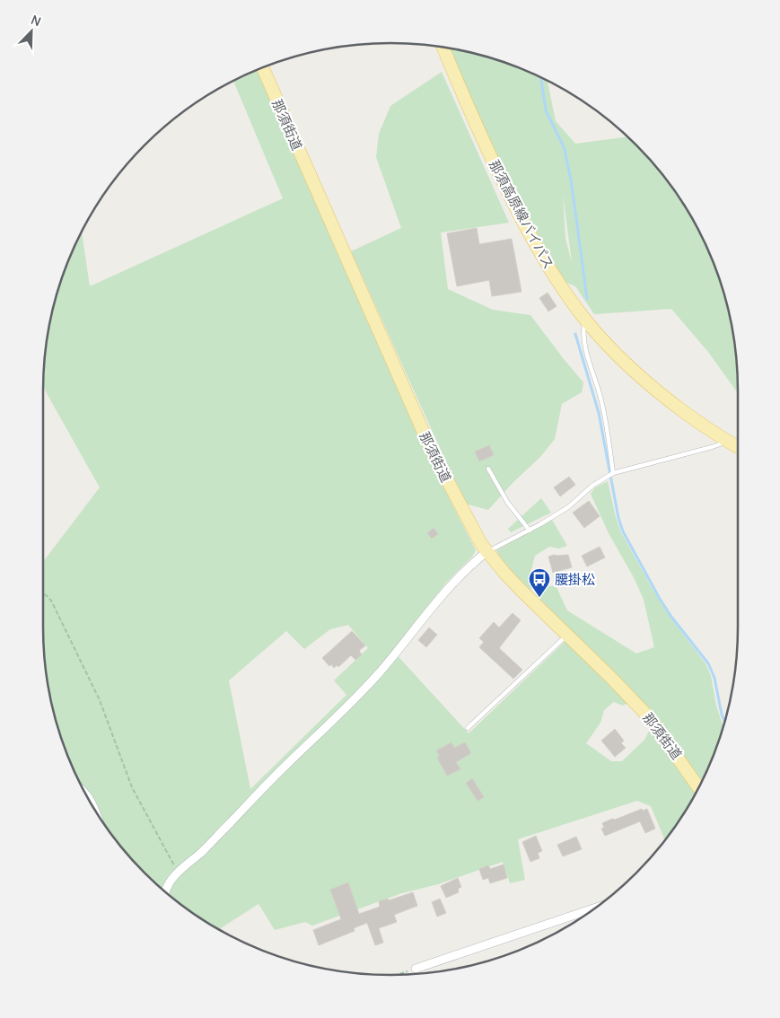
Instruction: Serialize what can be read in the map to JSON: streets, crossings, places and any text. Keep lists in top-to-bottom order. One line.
{"streets":{"main road":["那須街道","那須高原線バイパス"]},"places":{"bus stop":["腰掛松"]},"north":"top right"}
